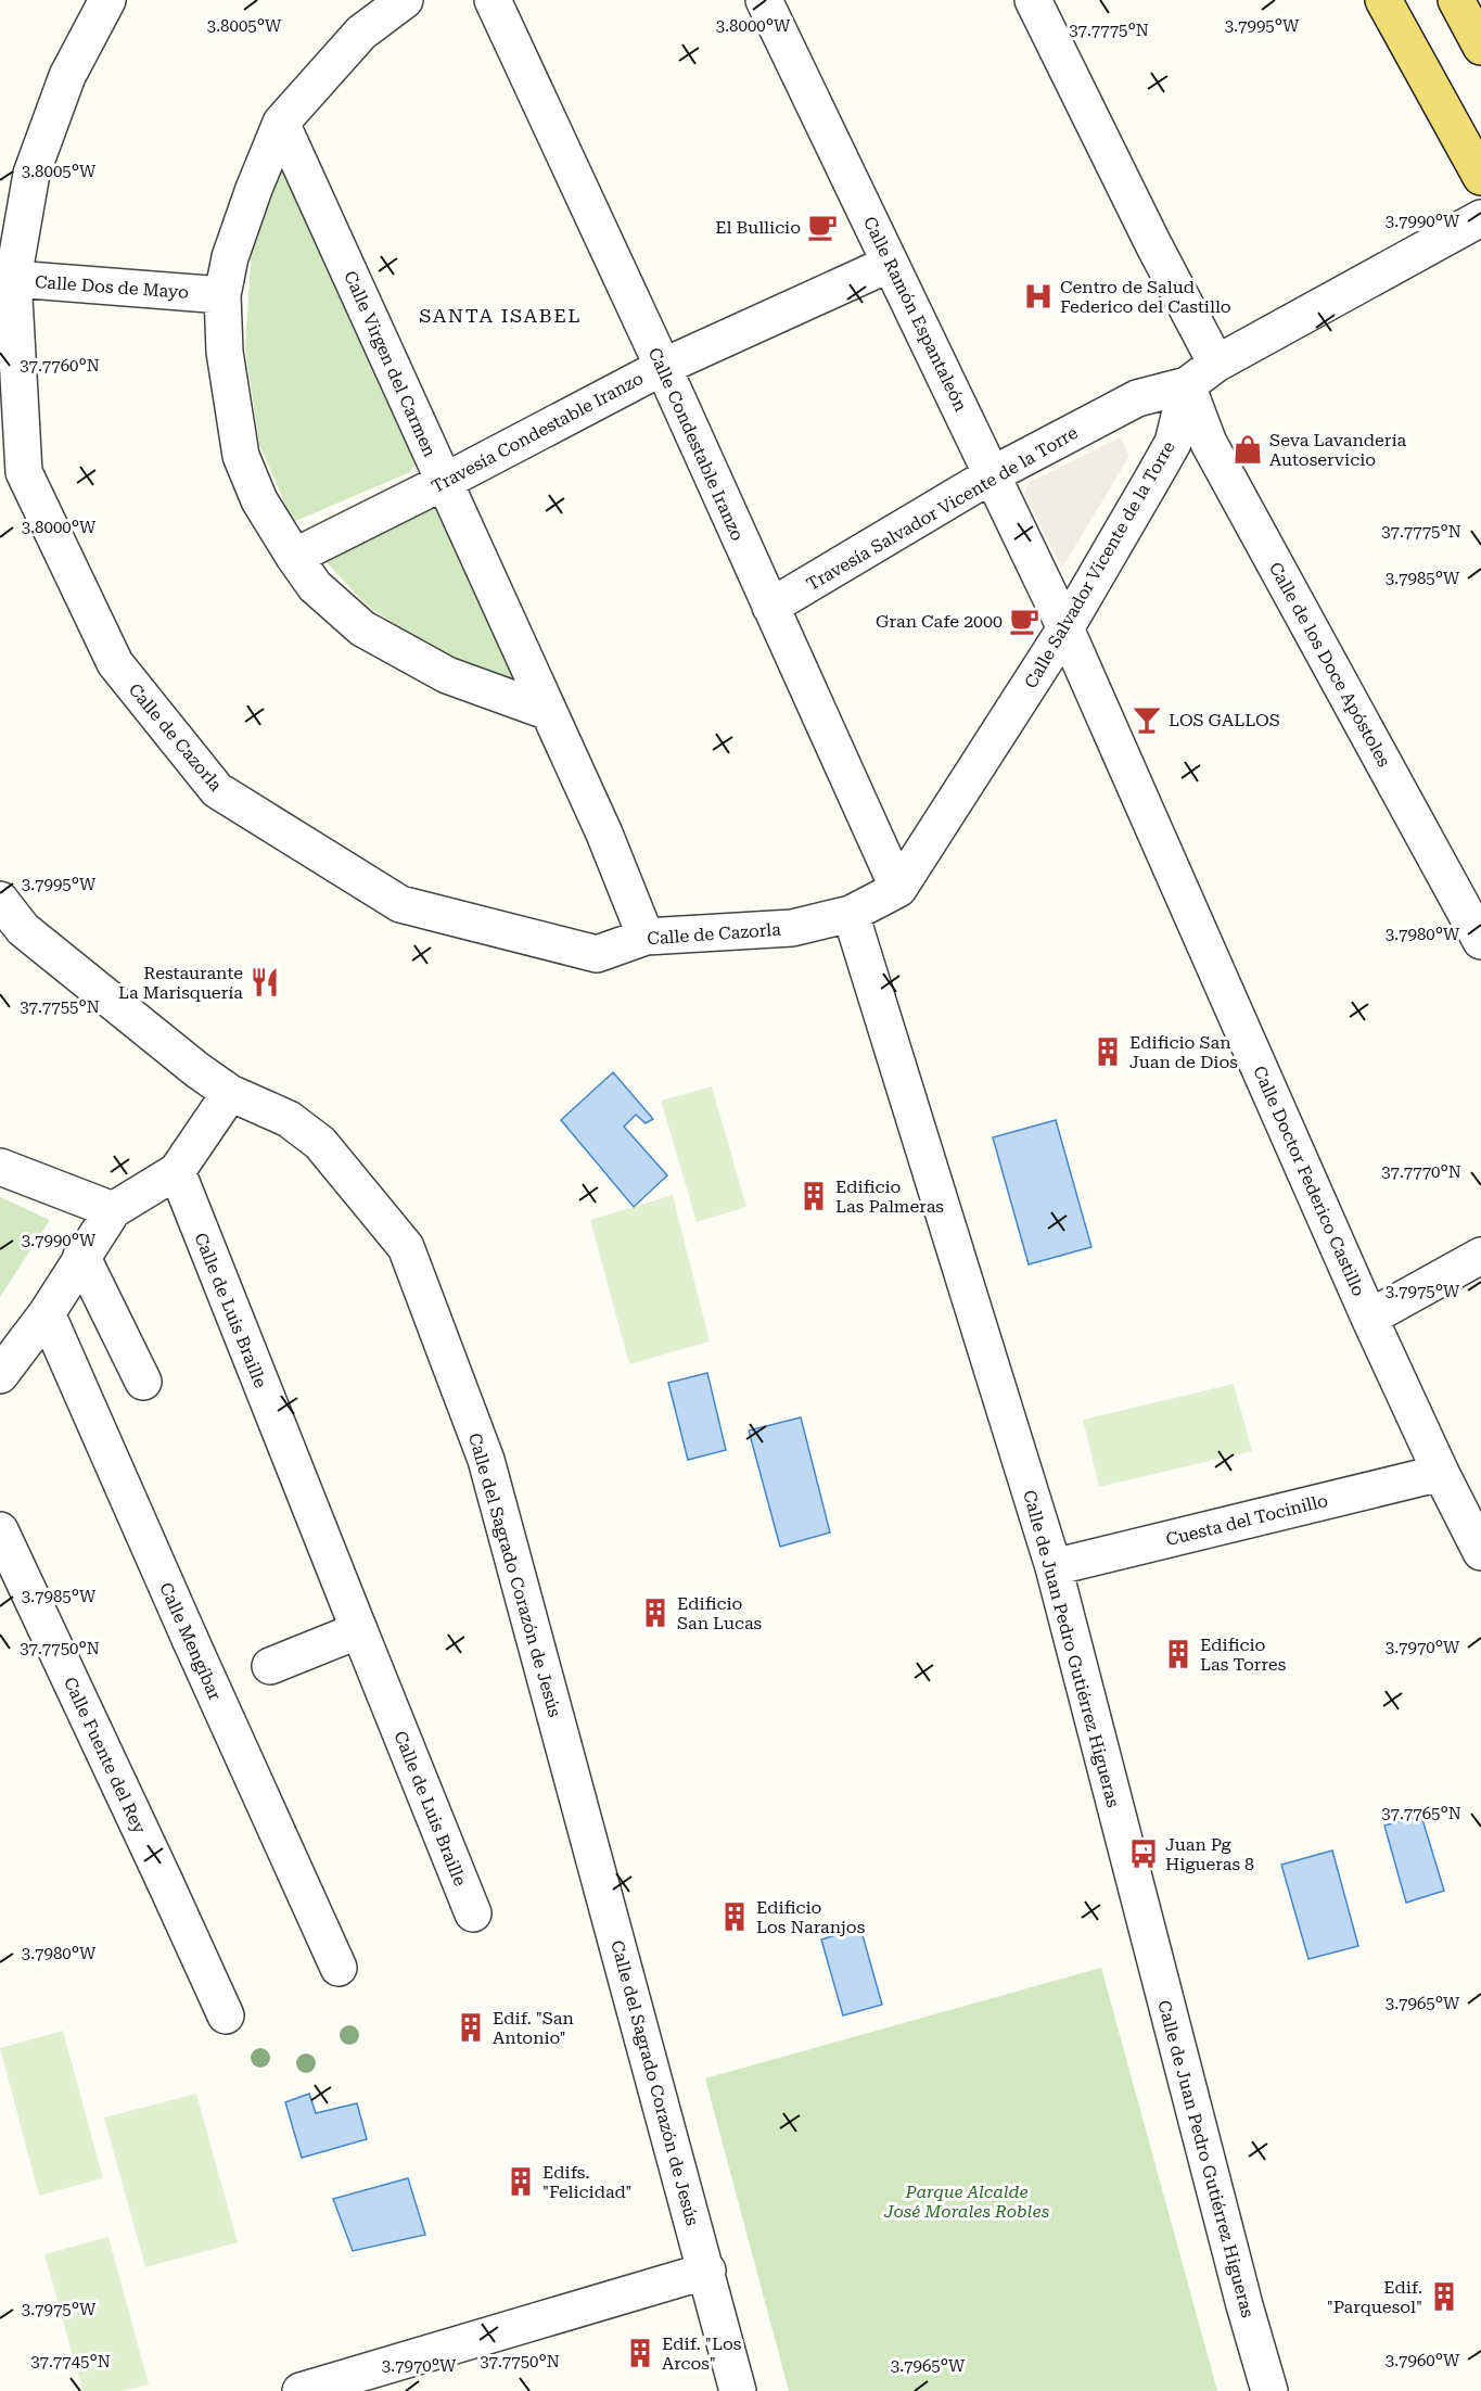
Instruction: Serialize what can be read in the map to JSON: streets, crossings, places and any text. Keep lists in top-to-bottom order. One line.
{"streets":{"street":["Calle Dos de Mayo","Calle Ramón Espantaleón","Calle Virgen del Carmen","Travesía Condestable Iranzo","Calle Condestable Iranzo","Travesía Salvador Vicente de la Torre","Calle Salvador Vicente de la Torre","Calle de los Doce Apóstoles","Calle de Cazorla","Calle Doctor Federico Castillo","Calle de Luis Braille","Cuesta del Tocinillo","Calle del Sagrado Corazón de Jesús","Calle Mengíbar","Calle de Juan Pedro Gutiérrez Higueras","Calle Fuente del Rey"]},"crossings":[["Calle Dos de Mayo","Calle de Cazorla"],["Calle Ramón Espantaleón","Travesía Condestable Iranzo"],["Calle Ramón Espantaleón","Travesía Salvador Vicente de la Torre"],["Calle Ramón Espantaleón","Calle Salvador Vicente de la Torre"],["Calle Ramón Espantaleón","Calle Doctor Federico Castillo"],["Calle Virgen del Carmen","Travesía Condestable Iranzo"],["Calle Virgen del Carmen","Calle de Cazorla"],["Travesía Condestable Iranzo","Calle Condestable Iranzo"],["Calle Condestable Iranzo","Travesía Salvador Vicente de la Torre"],["Calle Condestable Iranzo","Calle Salvador Vicente de la Torre"],["Calle Condestable Iranzo","Calle de Cazorla"],["Travesía Salvador Vicente de la Torre","Calle Salvador Vicente de la Torre"],["Travesía Salvador Vicente de la Torre","Calle de los Doce Apóstoles"],["Calle Salvador Vicente de la Torre","Calle de los Doce Apóstoles"],["Calle Salvador Vicente de la Torre","Calle de Cazorla"],["Calle Salvador Vicente de la Torre","Calle Doctor Federico Castillo"],["Calle de Cazorla","Calle de Juan Pedro Gutiérrez Higueras"],["Calle Doctor Federico Castillo","Cuesta del Tocinillo"],["Cuesta del Tocinillo","Calle de Juan Pedro Gutiérrez Higueras"]],"districts":["SANTA ISABEL"],"parks":["Parque Alcalde José Morales Robles"],"places":{"cafe":["El Bullicio","Gran Cafe 2000"],"hospital":["Centro de Salud Federico del Castillo"],"shop":["Seva Lavandería Autoservicio"],"bar":["LOS GALLOS"],"restaurant":["Restaurante La Marisquería"],"building":["Edificio San Juan de Dios","Edificio Las Palmeras","Edificio San Lucas","Edificio Las Torres","Edificio Los Naranjos","Edif. \"San Antonio\"","Edifs. \"Felicidad\"","Edif. \"Parquesol\"","Edif. \"Los Arcos\""],"bus stop":["Juan Pg Higueras 8"]},"coordinates":["3.7995°W","3.8005°W","3.8000°W","37.7775°N","3.7990°W","37.7760°N","3.7985°W","3.7980°W","37.7755°N","37.7770°N","3.7975°W","3.7970°W","37.7750°N","37.7765°N","3.7965°W","3.7960°W","37.7745°N"]}
